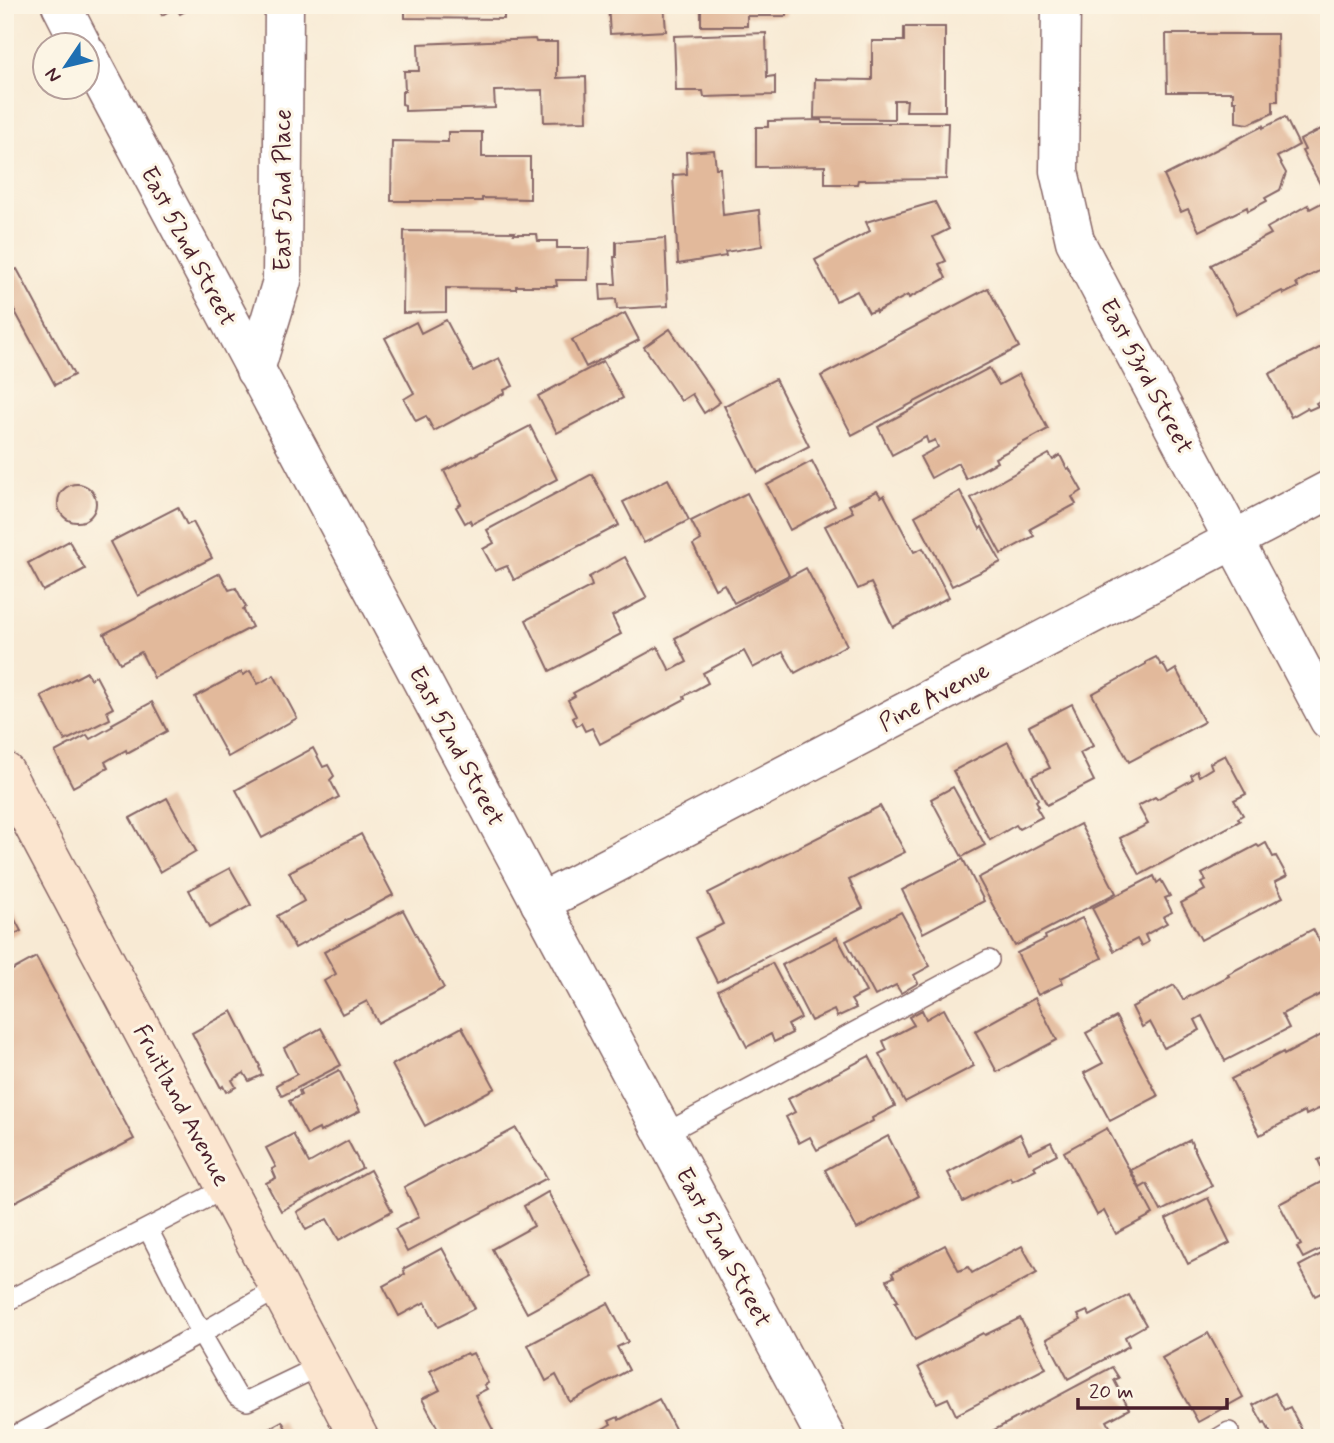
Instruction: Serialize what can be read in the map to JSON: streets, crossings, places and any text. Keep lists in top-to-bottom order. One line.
{"streets":{"street":["East 52nd Place","East 52nd Street","East 53rd Street","Pine Avenue","Fruitland Avenue"]},"crossings":[["East 52nd Place","East 52nd Street"],["East 52nd Street","Pine Avenue"],["East 53rd Street","Pine Avenue"]],"scale_bar":"20 m","north":"bottom left"}
